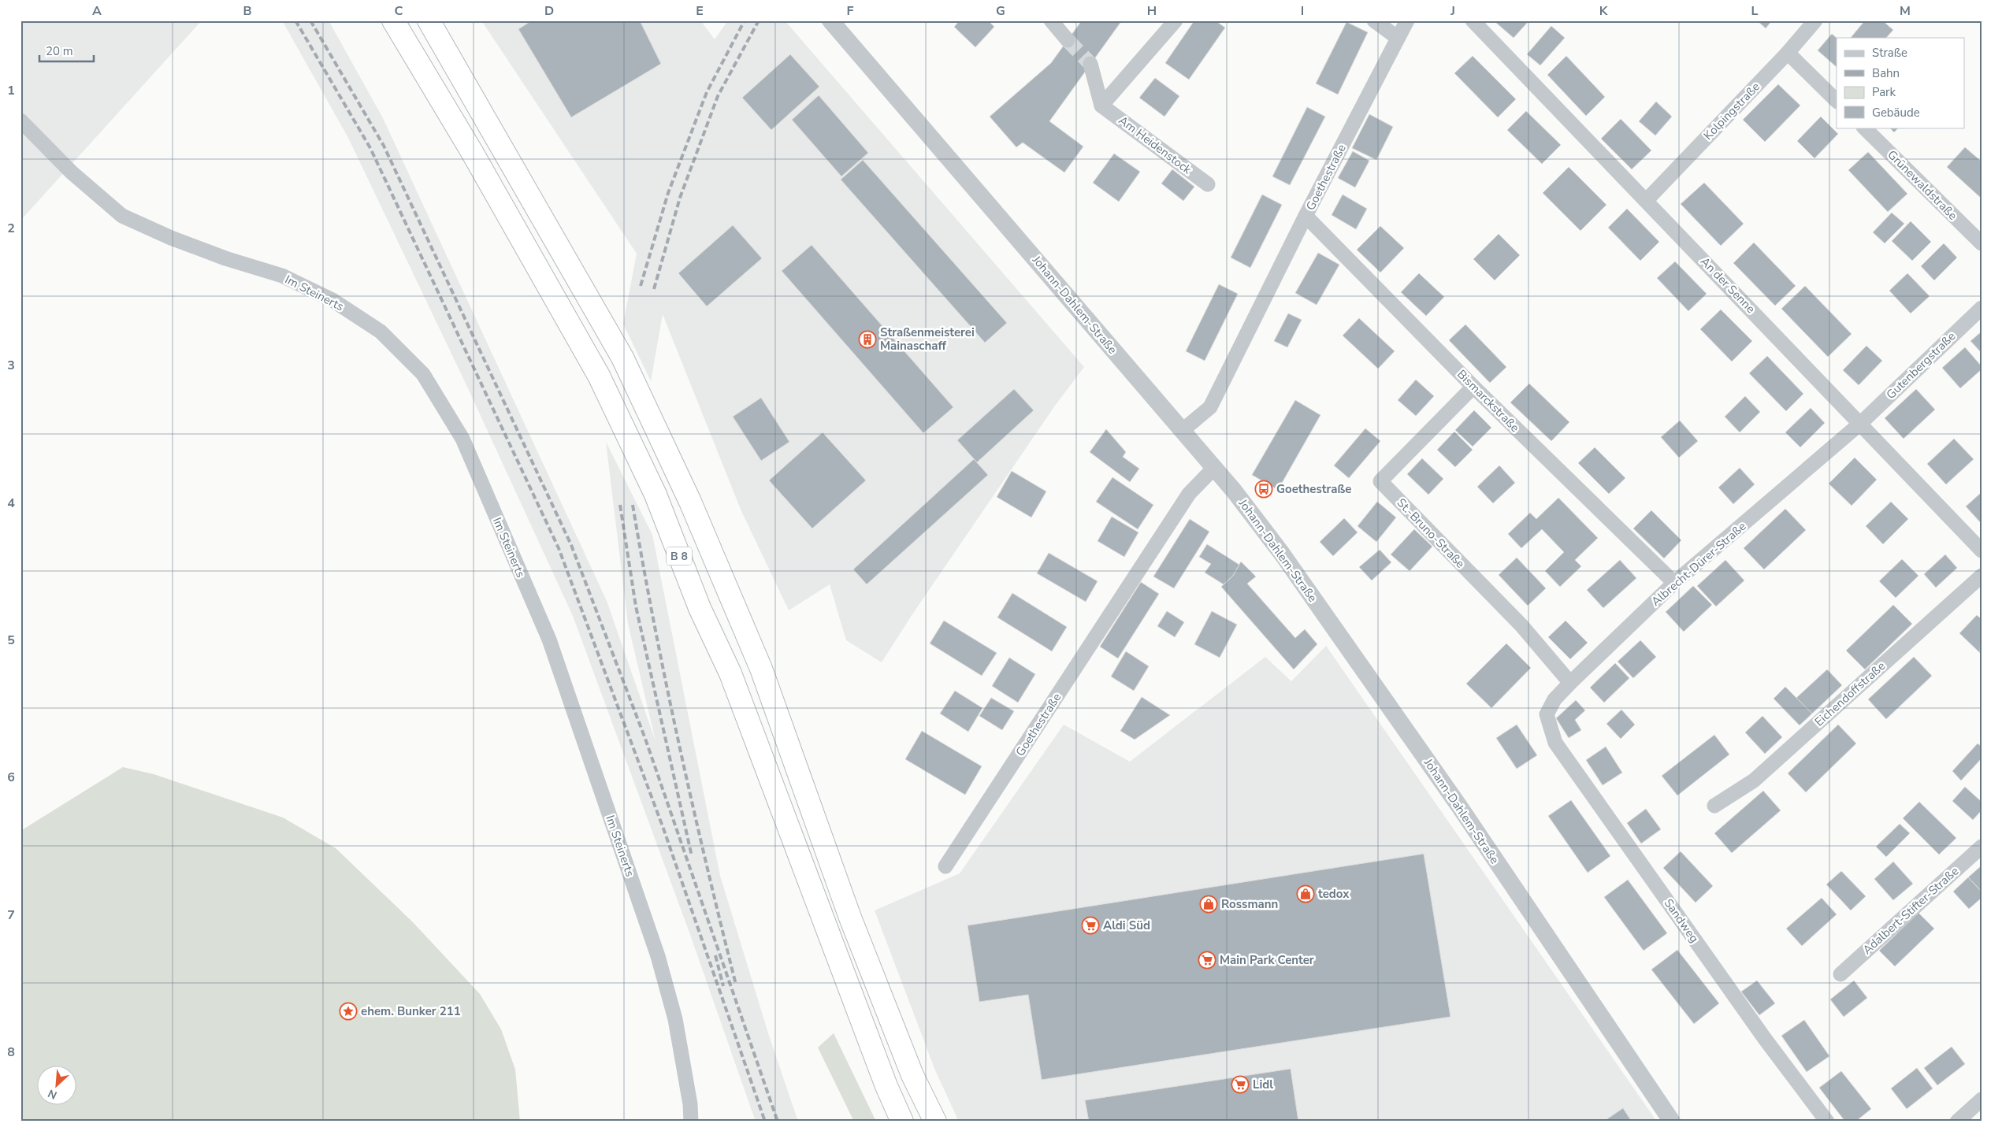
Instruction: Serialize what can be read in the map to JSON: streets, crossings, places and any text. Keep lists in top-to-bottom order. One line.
{"streets":{"highway":["B 8"],"street":["Kolpingstraße","Am Heidenstock","Goethestraße","Grünewaldstraße","An der Senne","Im Steinerts","Johann-Dahlem-Straße","Gutenbergstraße","Bismarckstraße","St.-Bruno-Straße","Albrecht-Dürer-Straße","Eichendoffstraße","Adalbert-Stifter-Straße","Sandweg"]},"crossings":[["Kolpingstraße","An der Senne"],["Goethestraße","Johann-Dahlem-Straße"],["Goethestraße","Bismarckstraße"],["An der Senne","Gutenbergstraße"],["An der Senne","Albrecht-Dürer-Straße"],["Gutenbergstraße","Albrecht-Dürer-Straße"],["Bismarckstraße","St.-Bruno-Straße"],["Bismarckstraße","Albrecht-Dürer-Straße"],["St.-Bruno-Straße","Albrecht-Dürer-Straße"],["Albrecht-Dürer-Straße","Sandweg"]],"places":{"building":["Straßenmeisterei Mainaschaff"],"bus stop":["Goethestraße"],"shop":["tedox","Rossmann"],"supermarket":["Aldi Süd","Main Park Center","Lidl"],"place":["ehem. Bunker 211"]},"legend":["Straße","Bahn","Park","Gebäude"],"scale_bar":"20 m","north":"bottom left","grid":{"columns":["A","B","C","D","E","F","G","H","I","J","K","L","M"],"rows":["1","2","3","4","5","6","7","8"]}}
